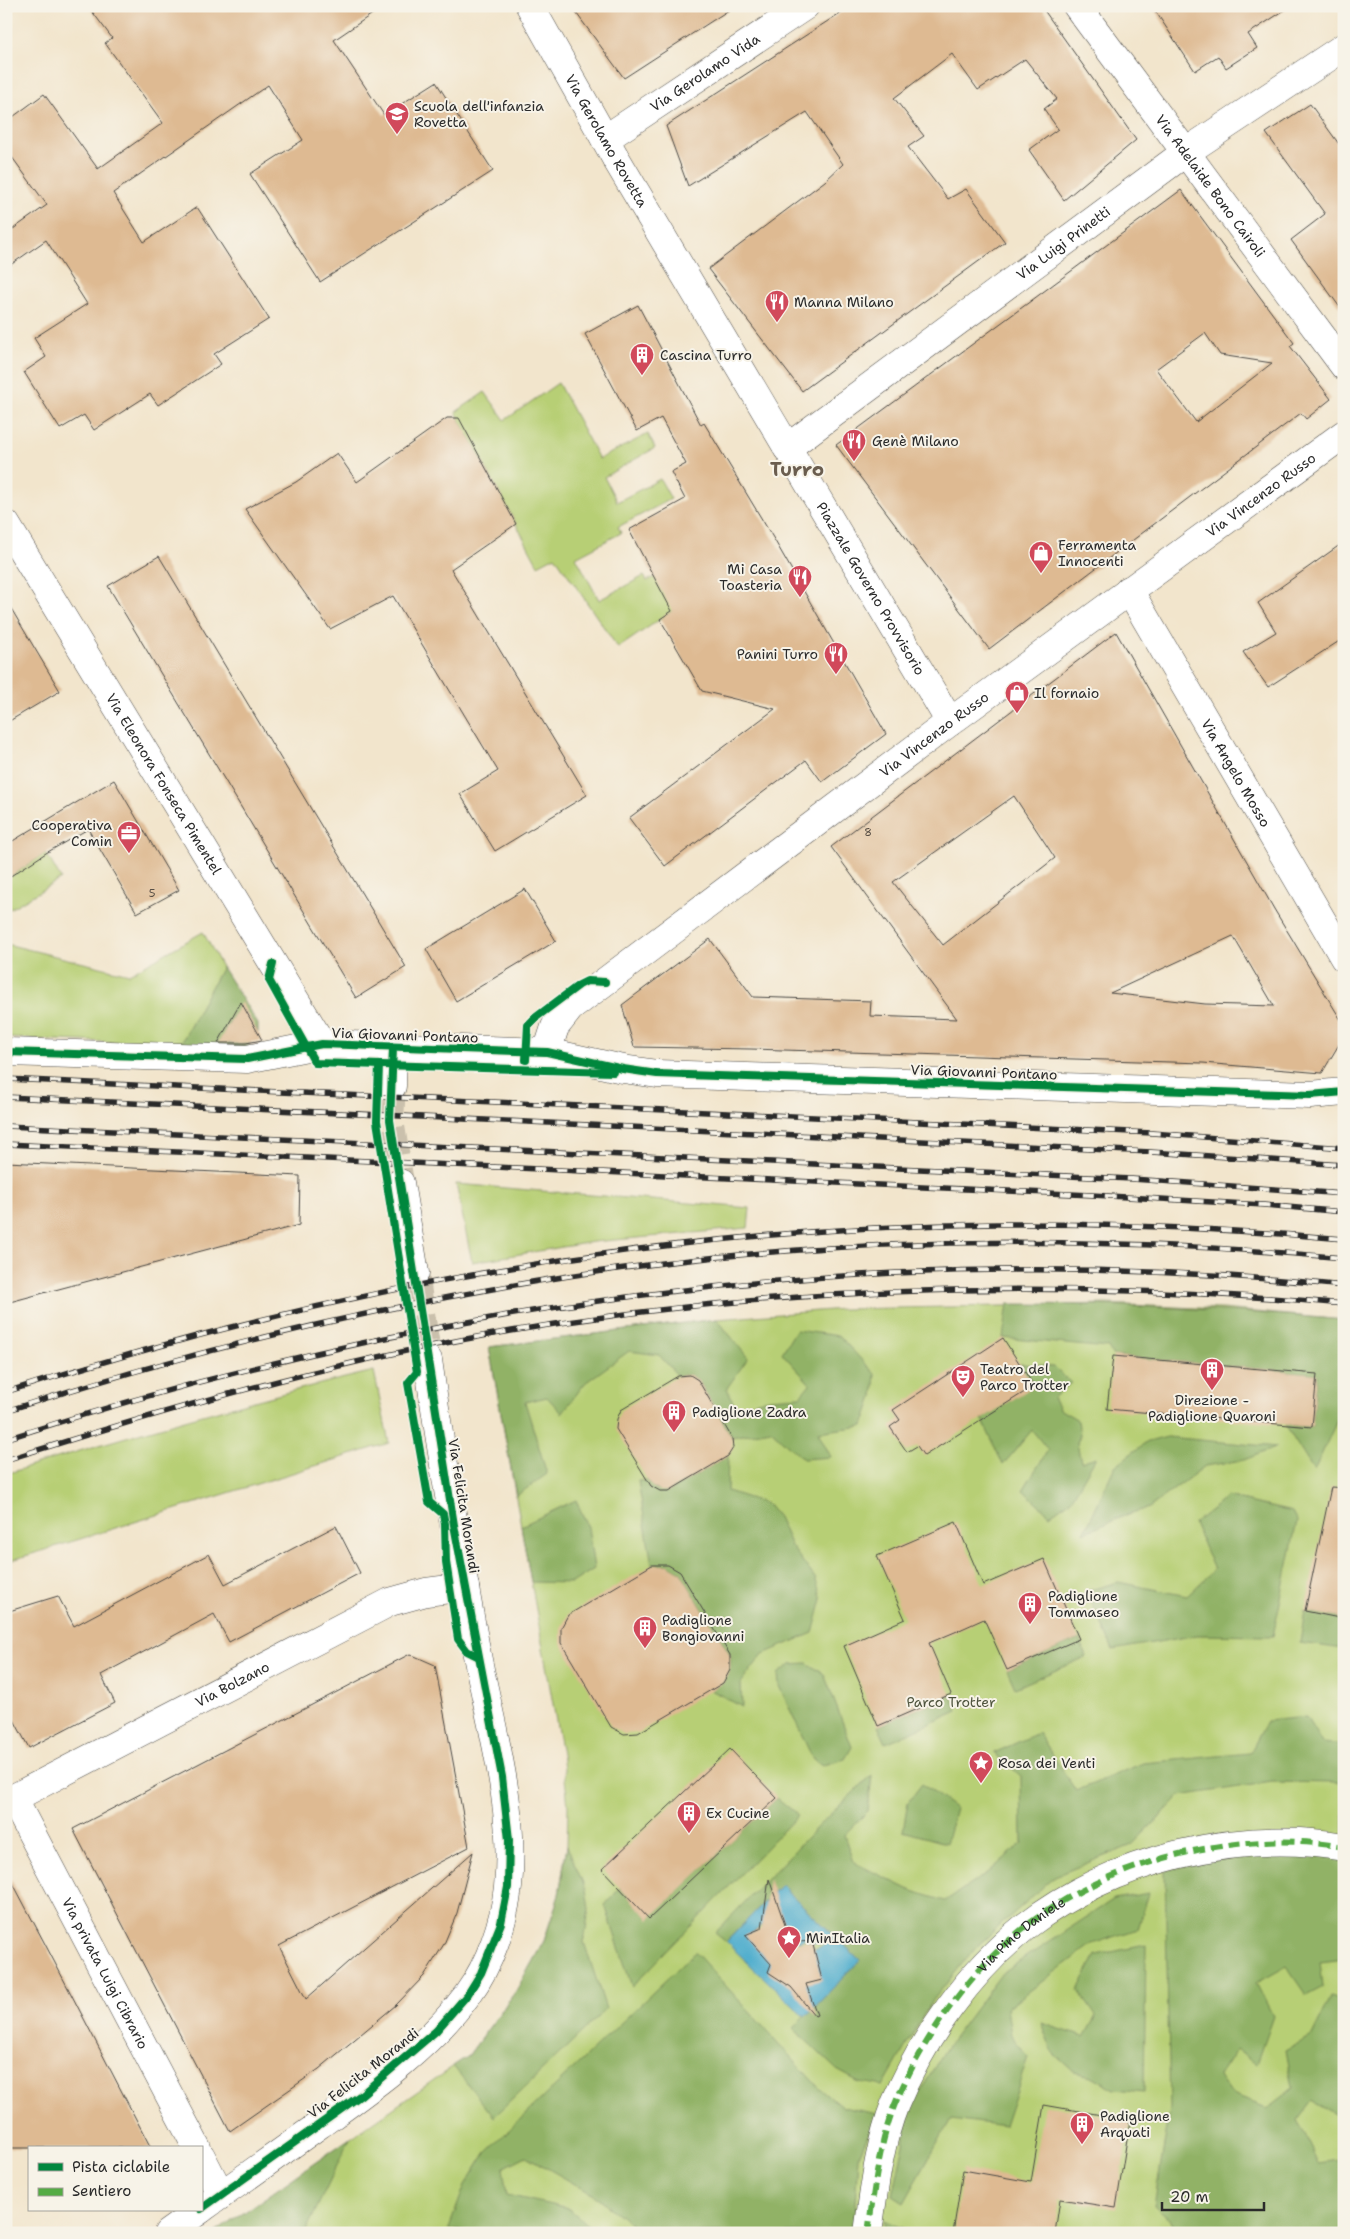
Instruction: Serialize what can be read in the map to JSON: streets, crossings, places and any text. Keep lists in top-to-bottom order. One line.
{"streets":{"street":["Via Gerolamo Vida","Via Gerolamo Rovetta","Via Adelaide Bono Cairoli","Via Luigi Prinetti","Via Vincenzo Russo","Piazzale Governo Provvisorio","Via Angelo Mosso","Via Eleonora Fonseca Pimentel","Via Giovanni Pontano","Via Felicita Morandi","Via Bolzano","Via Pino Daniele","Via privata Luigi Cibrario"]},"crossings":[["Via Gerolamo Vida","Via Gerolamo Rovetta"],["Via Gerolamo Rovetta","Piazzale Governo Provvisorio"],["Via Adelaide Bono Cairoli","Via Luigi Prinetti"],["Via Luigi Prinetti","Piazzale Governo Provvisorio"],["Via Vincenzo Russo","Piazzale Governo Provvisorio"],["Via Vincenzo Russo","Via Angelo Mosso"],["Via Vincenzo Russo","Via Giovanni Pontano"],["Via Eleonora Fonseca Pimentel","Via Giovanni Pontano"],["Via Felicita Morandi","Via Bolzano"],["Via Bolzano","Via privata Luigi Cibrario"]],"districts":["Turro"],"parks":["Parco Trotter"],"places":{"school or university":["Scuola dell'infanzia Rovetta"],"restaurant":["Manna Milano","Genè Milano","Mi Casa Toasteria","Panini Turro"],"building":["Cascina Turro","Direzione - Padiglione Quaroni","Padiglione Zadra","Padiglione Tommaseo","Padiglione Bongiovanni","Ex Cucine","Padiglione Arquati"],"shop":["Ferramenta Innocenti","Il fornaio"],"office":["Cooperativa Comin"],"theatre":["Teatro del Parco Trotter"],"place":["Rosa dei Venti","MinItalia"]},"house_numbers":["8","5"],"legend":["Pista ciclabile","Sentiero"],"scale_bar":"20 m"}
